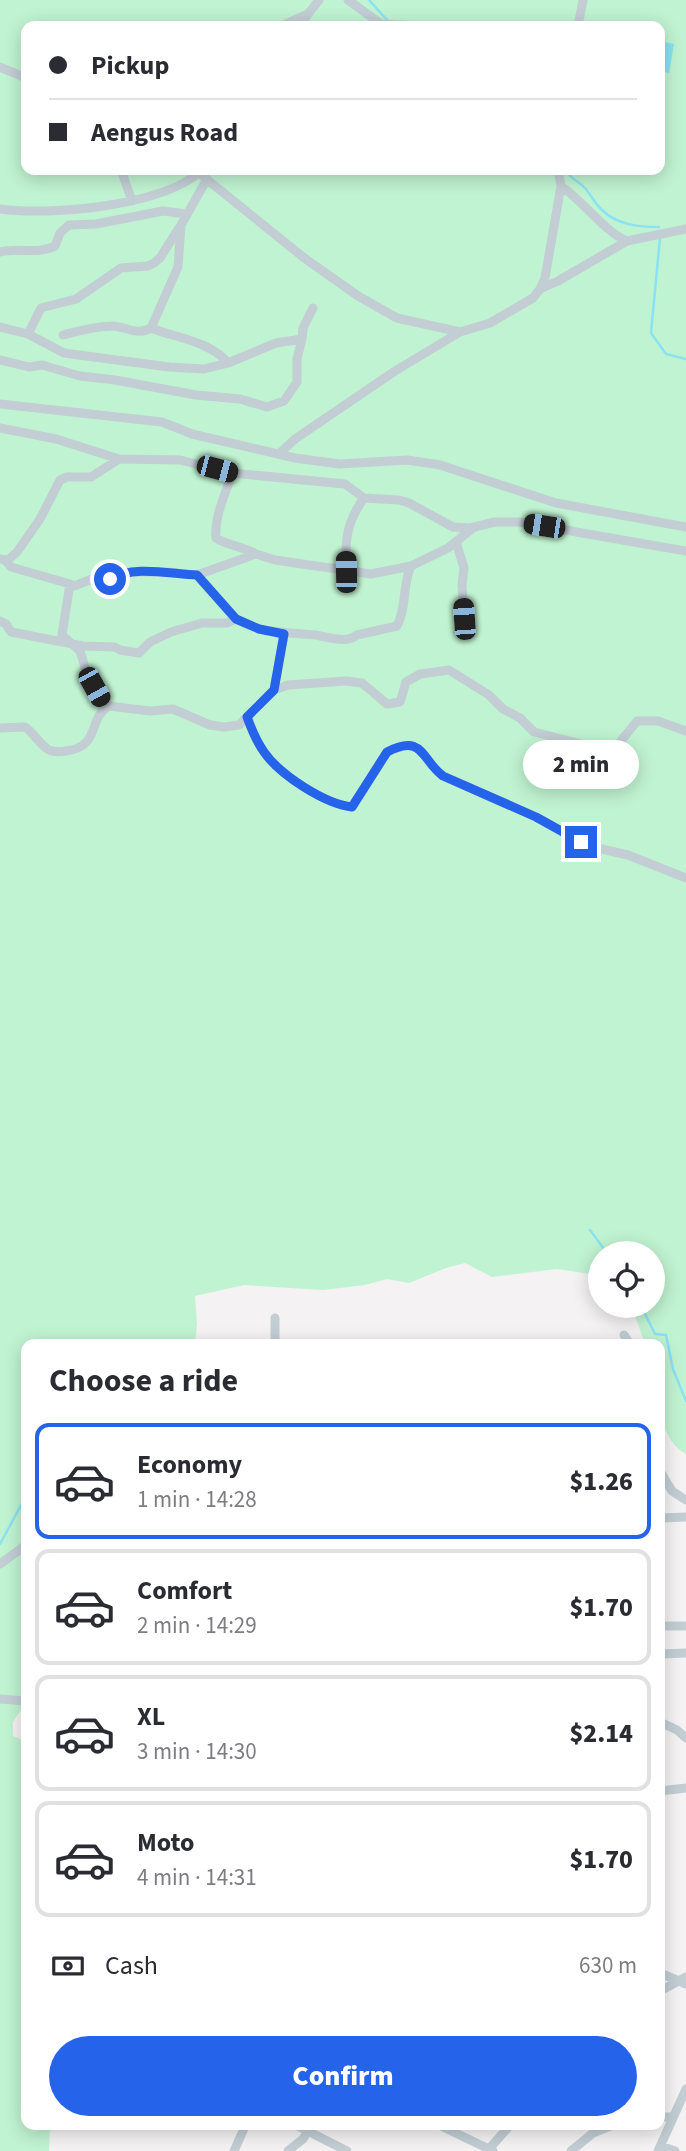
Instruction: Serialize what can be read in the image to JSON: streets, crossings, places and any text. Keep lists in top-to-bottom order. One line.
{"page":{"banner":["Pickup","Aengus Road"],"bubble":"2 min","heading":"Choose a ride","list":[{"name":"Economy","note":"1 min · 14:28","value":"$1.26"},{"name":"Comfort","note":"2 min · 14:29","value":"$1.70"},{"name":"XL","note":"3 min · 14:30","value":"$2.14"},{"name":"Moto","note":"4 min · 14:31","value":"$1.70"}],"pay":["Cash","630 m"],"buttons":"Confirm"}}
